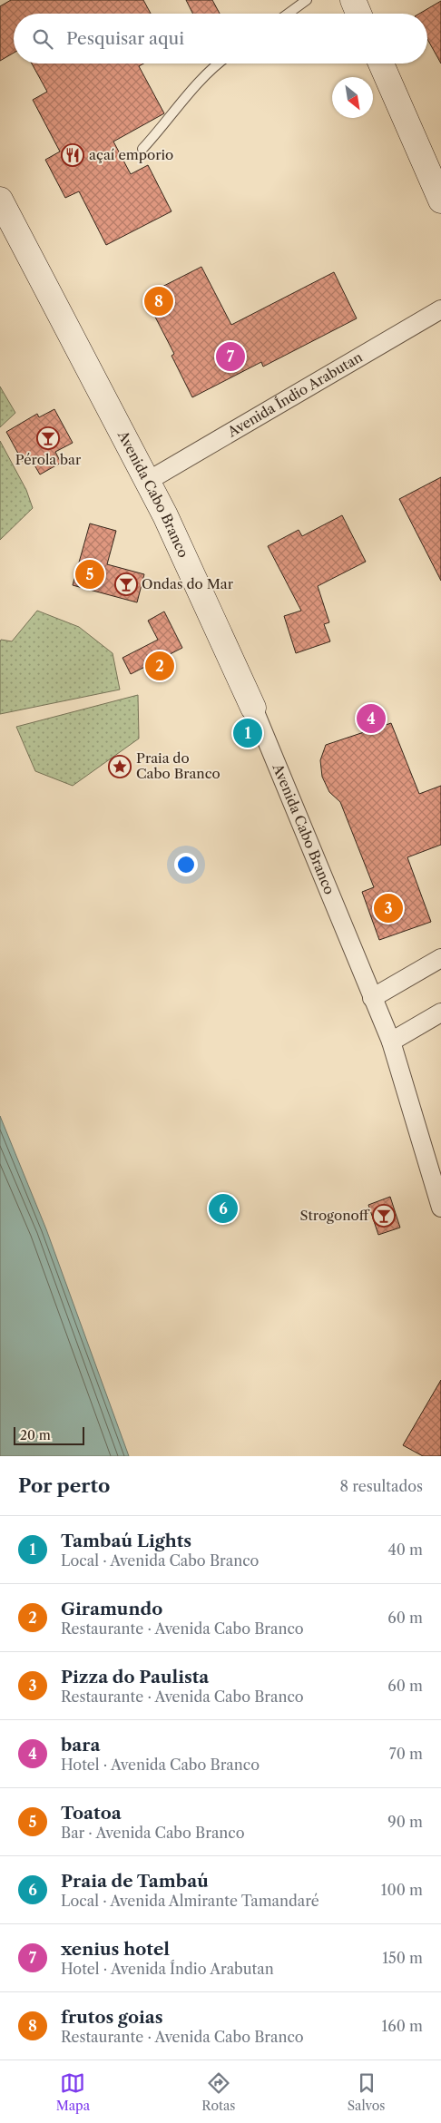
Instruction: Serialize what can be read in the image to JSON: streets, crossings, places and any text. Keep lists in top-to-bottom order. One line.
{"streets":{"street":["Avenida Índio Arabutan","Avenida Cabo Branco"]},"crossings":[["Avenida Índio Arabutan","Avenida Cabo Branco"]],"places":{"restaurant":["açaí emporio"],"bar":["Pérola bar","Ondas do Mar","Strogonoff"],"place":["Praia do Cabo Branco"]},"scale_bar":"20 m","north":"bottom right","page":{"search":"Pesquisar aqui","pins":["8","7","5","2","4","1","3","6"],"scale":"20 m","heading":["Por perto","8 resultados"],"list":[{"mark":"1","name":"Tambaú Lights","note":"Local · Avenida Cabo Branco","value":"40 m"},{"mark":"2","name":"Giramundo","note":"Restaurante · Avenida Cabo Branco","value":"60 m"},{"mark":"3","name":"Pizza do Paulista","note":"Restaurante · Avenida Cabo Branco","value":"60 m"},{"mark":"4","name":"bara","note":"Hotel · Avenida Cabo Branco","value":"70 m"},{"mark":"5","name":"Toatoa","note":"Bar · Avenida Cabo Branco","value":"90 m"},{"mark":"6","name":"Praia de Tambaú","note":"Local · Avenida Almirante Tamandaré","value":"100 m"},{"mark":"7","name":"xenius hotel","note":"Hotel · Avenida Índio Arabutan","value":"150 m"},{"mark":"8","name":"frutos goias","note":"Restaurante · Avenida Cabo Branco","value":"160 m"}],"nav":["Mapa","Rotas","Salvos"]}}
